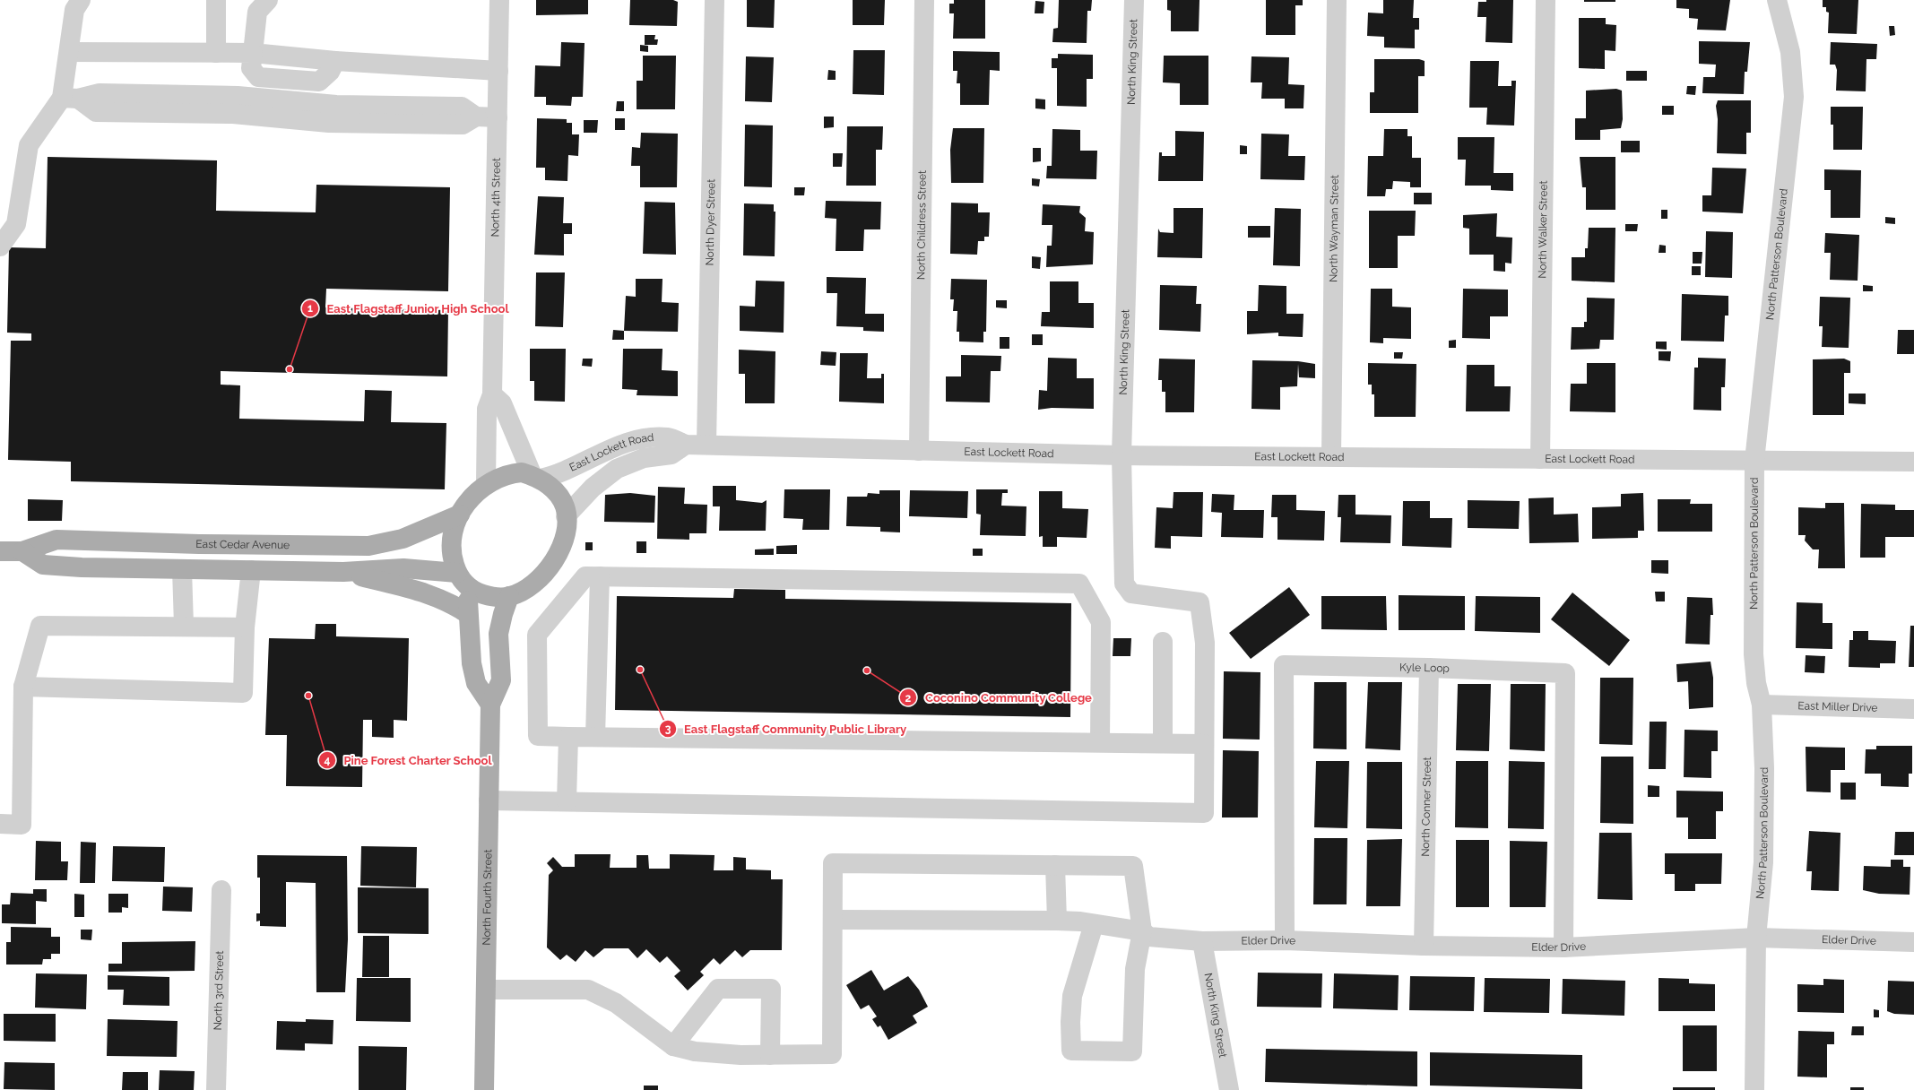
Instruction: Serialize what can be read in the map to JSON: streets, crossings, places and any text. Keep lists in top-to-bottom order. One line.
{"streets":{"main road":["East Cedar Avenue","North Fourth Street"],"street":["North King Street","North 4th Street","North Dyer Street","North Childress Street","North Wayman Street","North Walker Street","North Patterson Boulevard","East Lockett Road","Kyle Loop","East Miller Drive","North Conner Street","Elder Drive","North 3rd Street"]},"crossings":[["North King Street","East Lockett Road"],["North King Street","Elder Drive"],["North 4th Street","East Lockett Road"],["North 4th Street","East Cedar Avenue"],["North 4th Street","North Fourth Street"],["North Dyer Street","East Lockett Road"],["North Childress Street","East Lockett Road"],["North Wayman Street","East Lockett Road"],["North Walker Street","East Lockett Road"],["North Patterson Boulevard","East Lockett Road"],["North Patterson Boulevard","East Miller Drive"],["North Patterson Boulevard","Elder Drive"],["East Lockett Road","East Cedar Avenue"],["East Lockett Road","North Fourth Street"],["East Cedar Avenue","North Fourth Street"],["Kyle Loop","North Conner Street"],["Kyle Loop","Elder Drive"],["North Conner Street","Elder Drive"]],"places":["East Flagstaff Junior High School","East Flagstaff Community Public Library","Coconino Community College","Pine Forest Charter School"]}
